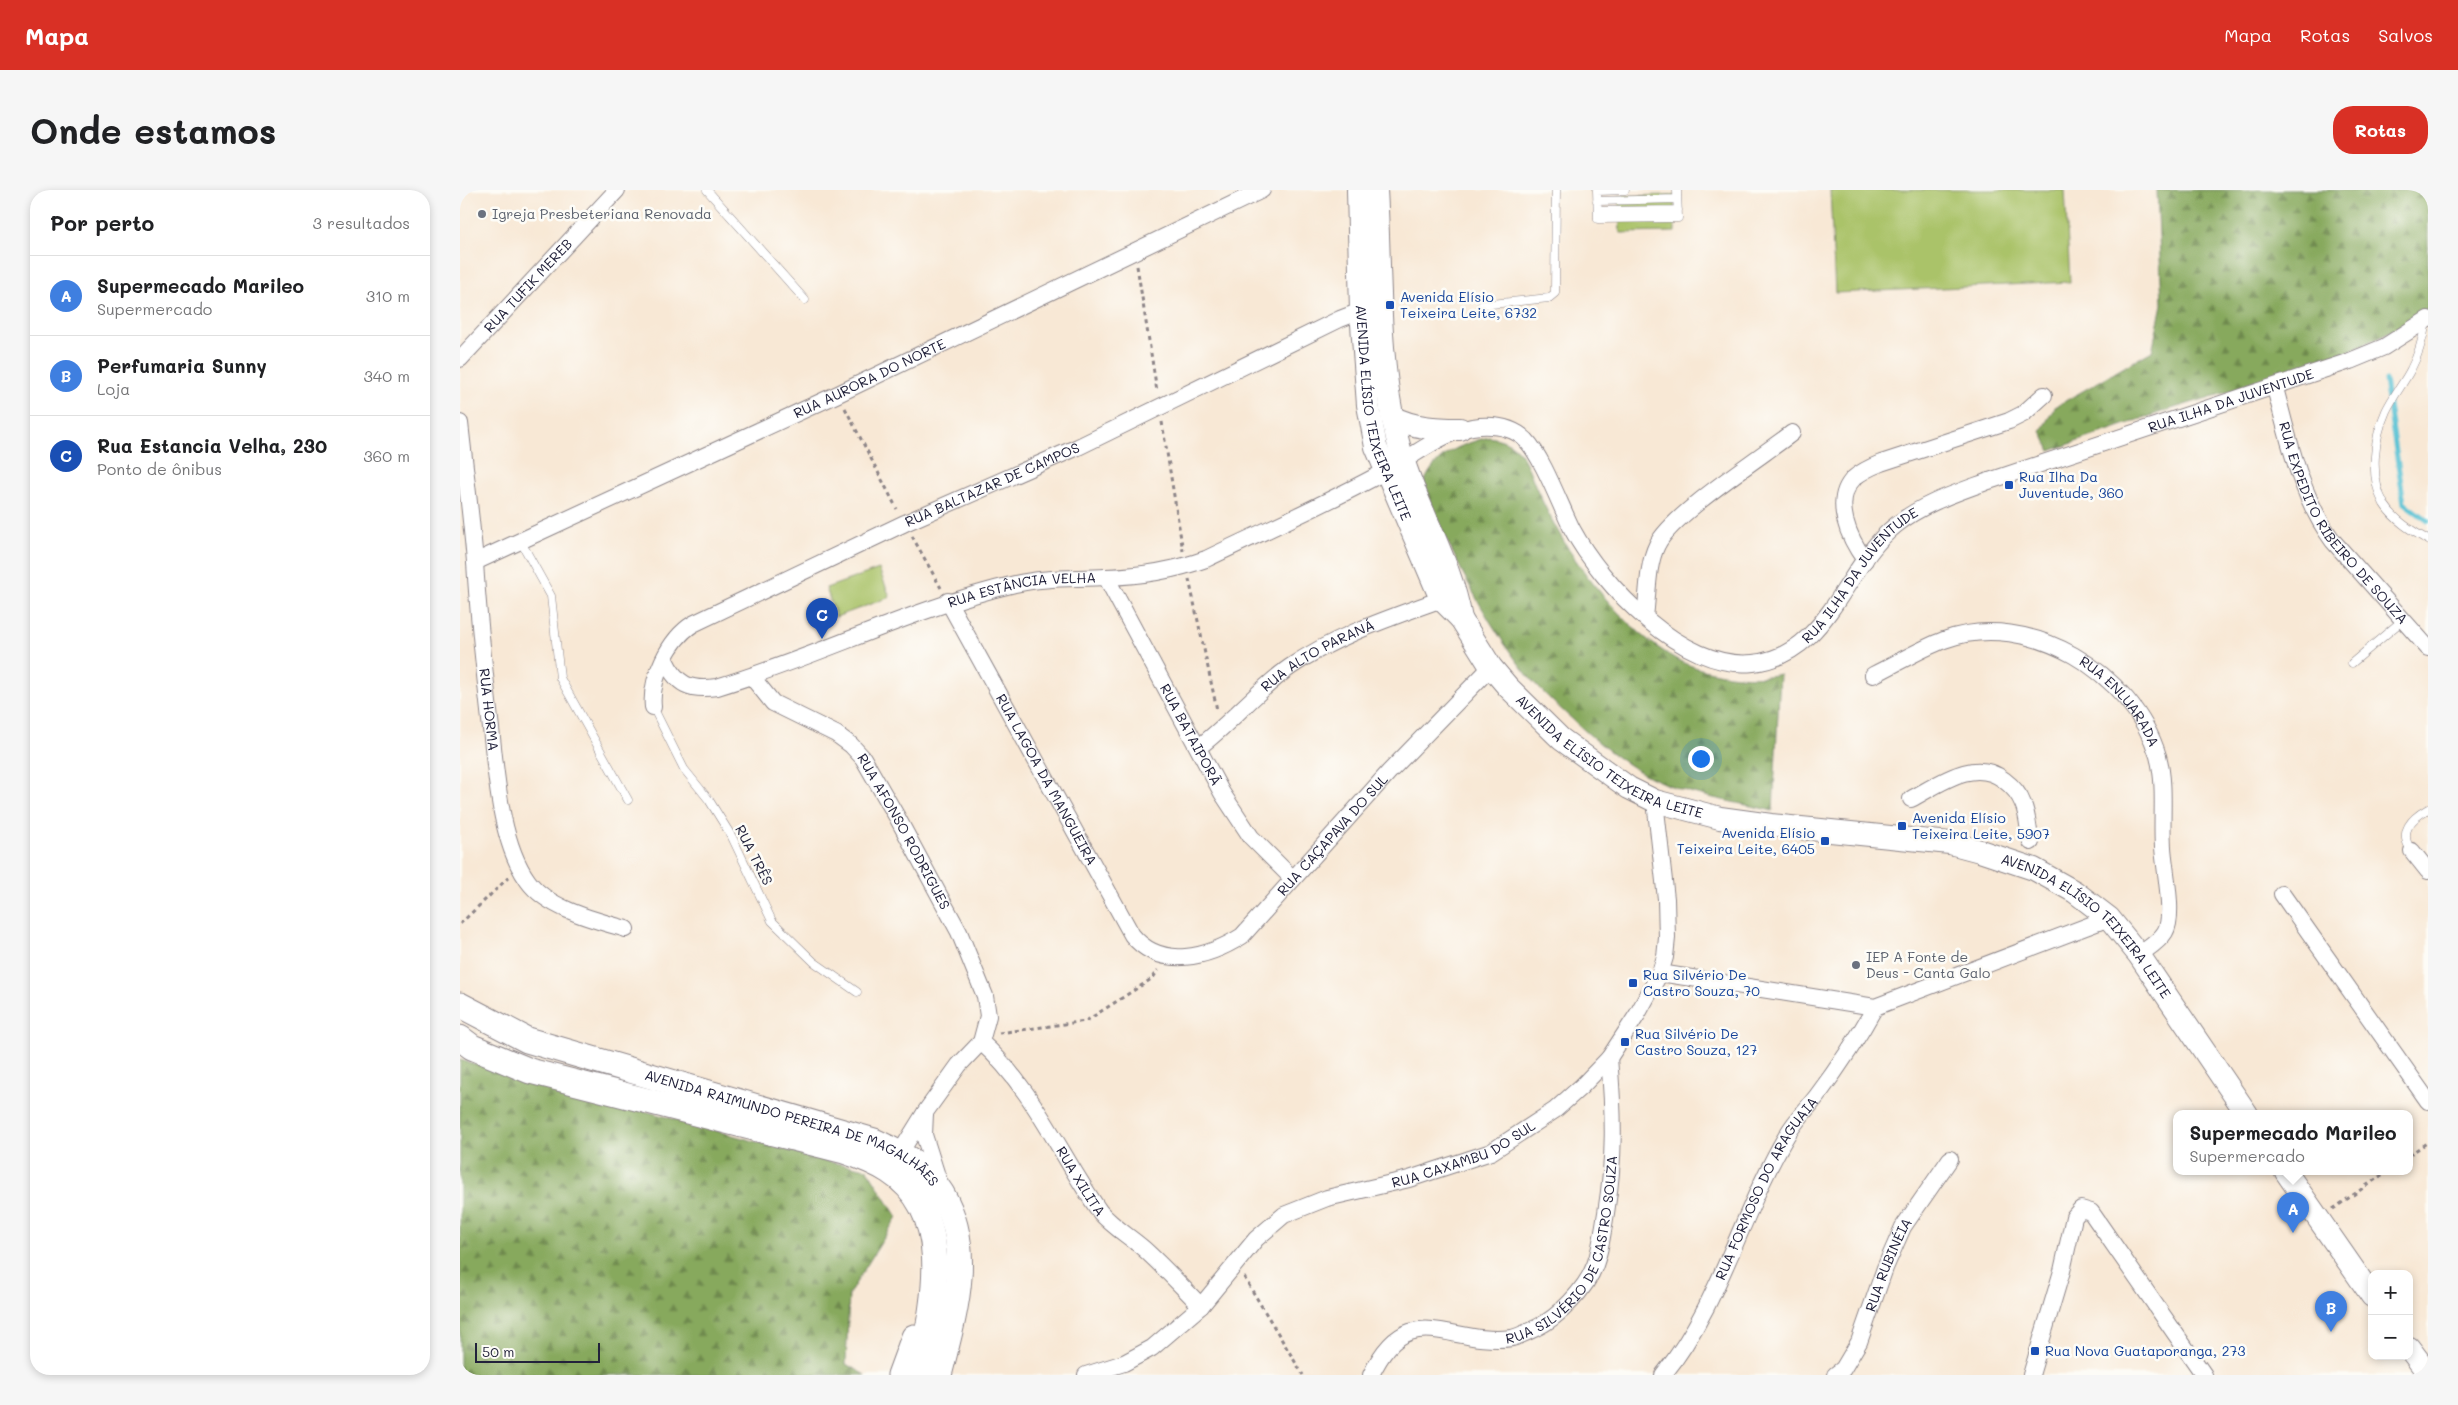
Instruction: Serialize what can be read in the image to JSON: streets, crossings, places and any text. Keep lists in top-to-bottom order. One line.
{"streets":{"main road":["AVENIDA ELÍSIO TEIXEIRA LEITE","AVENIDA RAIMUNDO PEREIRA DE MAGALHÃES"],"street":["RUA TUFIK MEREB","RUA AURORA DO NORTE","RUA ILHA DA JUVENTUDE","RUA BALTAZAR DE CAMPOS","RUA EXPEDITO RIBEIRO DE SOUZA","RUA ESTÂNCIA VELHA","RUA ALTO PARANÁ","RUA ENLUARADA","RUA HORMA","RUA BATAIPORÃ","RUA LAGOA DA MANGUEIRA","RUA AFONSO RODRIGUES","RUA CAÇAPAVA DO SUL","RUA CAXAMBU DO SUL","RUA XILITA","RUA FORMOSO DO ARAGUAIA","RUA SILVÉRIO DE CASTRO SOUZA","RUA RUBINÉIA"],"lane":["RUA TRÊS"]},"crossings":[["RUA AURORA DO NORTE","RUA HORMA"],["RUA ILHA DA JUVENTUDE","AVENIDA ELÍSIO TEIXEIRA LEITE"],["RUA ILHA DA JUVENTUDE","RUA EXPEDITO RIBEIRO DE SOUZA"],["RUA ILHA DA JUVENTUDE","RUA ESTÂNCIA VELHA"],["AVENIDA ELÍSIO TEIXEIRA LEITE","RUA BALTAZAR DE CAMPOS"],["AVENIDA ELÍSIO TEIXEIRA LEITE","RUA ESTÂNCIA VELHA"],["AVENIDA ELÍSIO TEIXEIRA LEITE","RUA ALTO PARANÁ"],["AVENIDA ELÍSIO TEIXEIRA LEITE","RUA ENLUARADA"],["AVENIDA ELÍSIO TEIXEIRA LEITE","RUA CAÇAPAVA DO SUL"],["AVENIDA ELÍSIO TEIXEIRA LEITE","RUA CAXAMBU DO SUL"],["RUA BALTAZAR DE CAMPOS","RUA ESTÂNCIA VELHA"],["RUA BALTAZAR DE CAMPOS","RUA TRÊS"],["RUA ESTÂNCIA VELHA","RUA BATAIPORÃ"],["RUA ESTÂNCIA VELHA","RUA LAGOA DA MANGUEIRA"],["RUA ESTÂNCIA VELHA","RUA AFONSO RODRIGUES"],["RUA ALTO PARANÁ","RUA BATAIPORÃ"],["RUA BATAIPORÃ","RUA CAÇAPAVA DO SUL"],["RUA LAGOA DA MANGUEIRA","RUA CAÇAPAVA DO SUL"],["RUA AFONSO RODRIGUES","RUA XILITA"],["RUA CAXAMBU DO SUL","RUA XILITA"],["RUA CAXAMBU DO SUL","RUA SILVÉRIO DE CASTRO SOUZA"]],"places":{"other":["Igreja Presbeteriana Renovada","IEP A Fonte de Deus - Canta Galo"],"transit":["Avenida Elísio Teixeira Leite, 6732","Rua Ilha Da Juventude, 360","Avenida Elísio Teixeira Leite, 5907","Avenida Elísio Teixeira Leite, 6405","Rua Silvério De Castro Souza, 70","Rua Silvério De Castro Souza, 127","Rua Nova Guataporanga, 273"]},"scale_bar":"50 m","page":{"header":"Mapa","nav":["Mapa","Rotas","Salvos"],"buttons":"Rotas","title":"Onde estamos","heading":["Por perto","3 resultados"],"list":[{"mark":"A","name":"Supermecado Marileo","note":"Supermercado","value":"310 m"},{"mark":"B","name":"Perfumaria Sunny","note":"Loja","value":"340 m"},{"mark":"C","name":"Rua Estancia Velha, 230","note":"Ponto de ônibus","value":"360 m"}],"pins":["C","A","B"],"popup":["Supermecado Marileo","Supermercado"],"map_buttons":["+","−"],"scale":"50 m"}}
